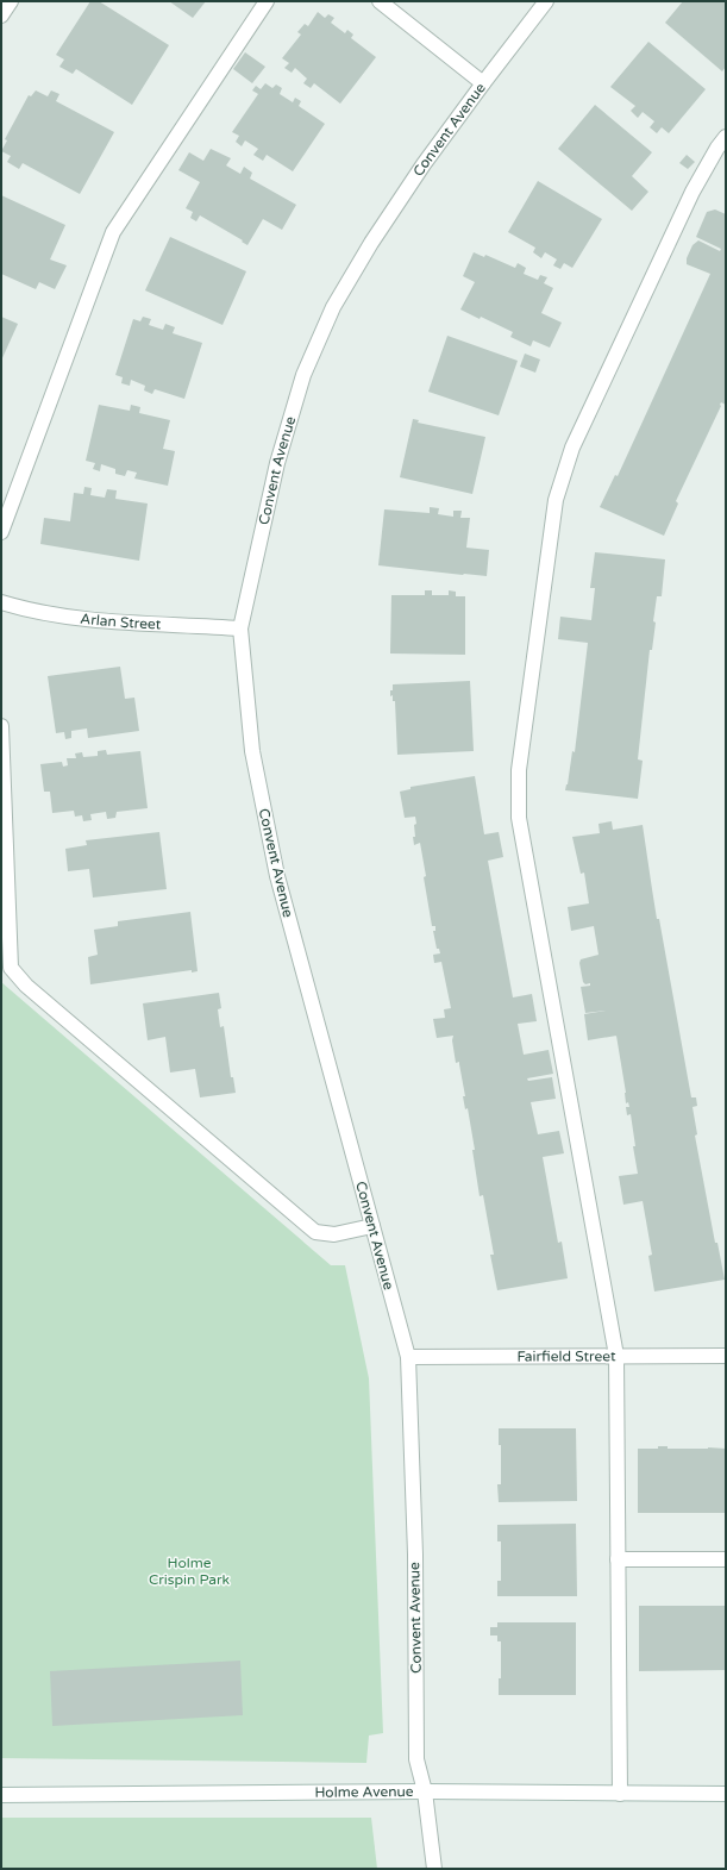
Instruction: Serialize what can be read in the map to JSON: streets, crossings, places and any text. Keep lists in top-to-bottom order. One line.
{"streets":{"street":["Convent Avenue","Arlan Street","Fairfield Street","Holme Avenue"]},"crossings":[["Convent Avenue","Arlan Street"],["Convent Avenue","Fairfield Street"],["Convent Avenue","Holme Avenue"]],"parks":["Holme Crispin Park"]}
